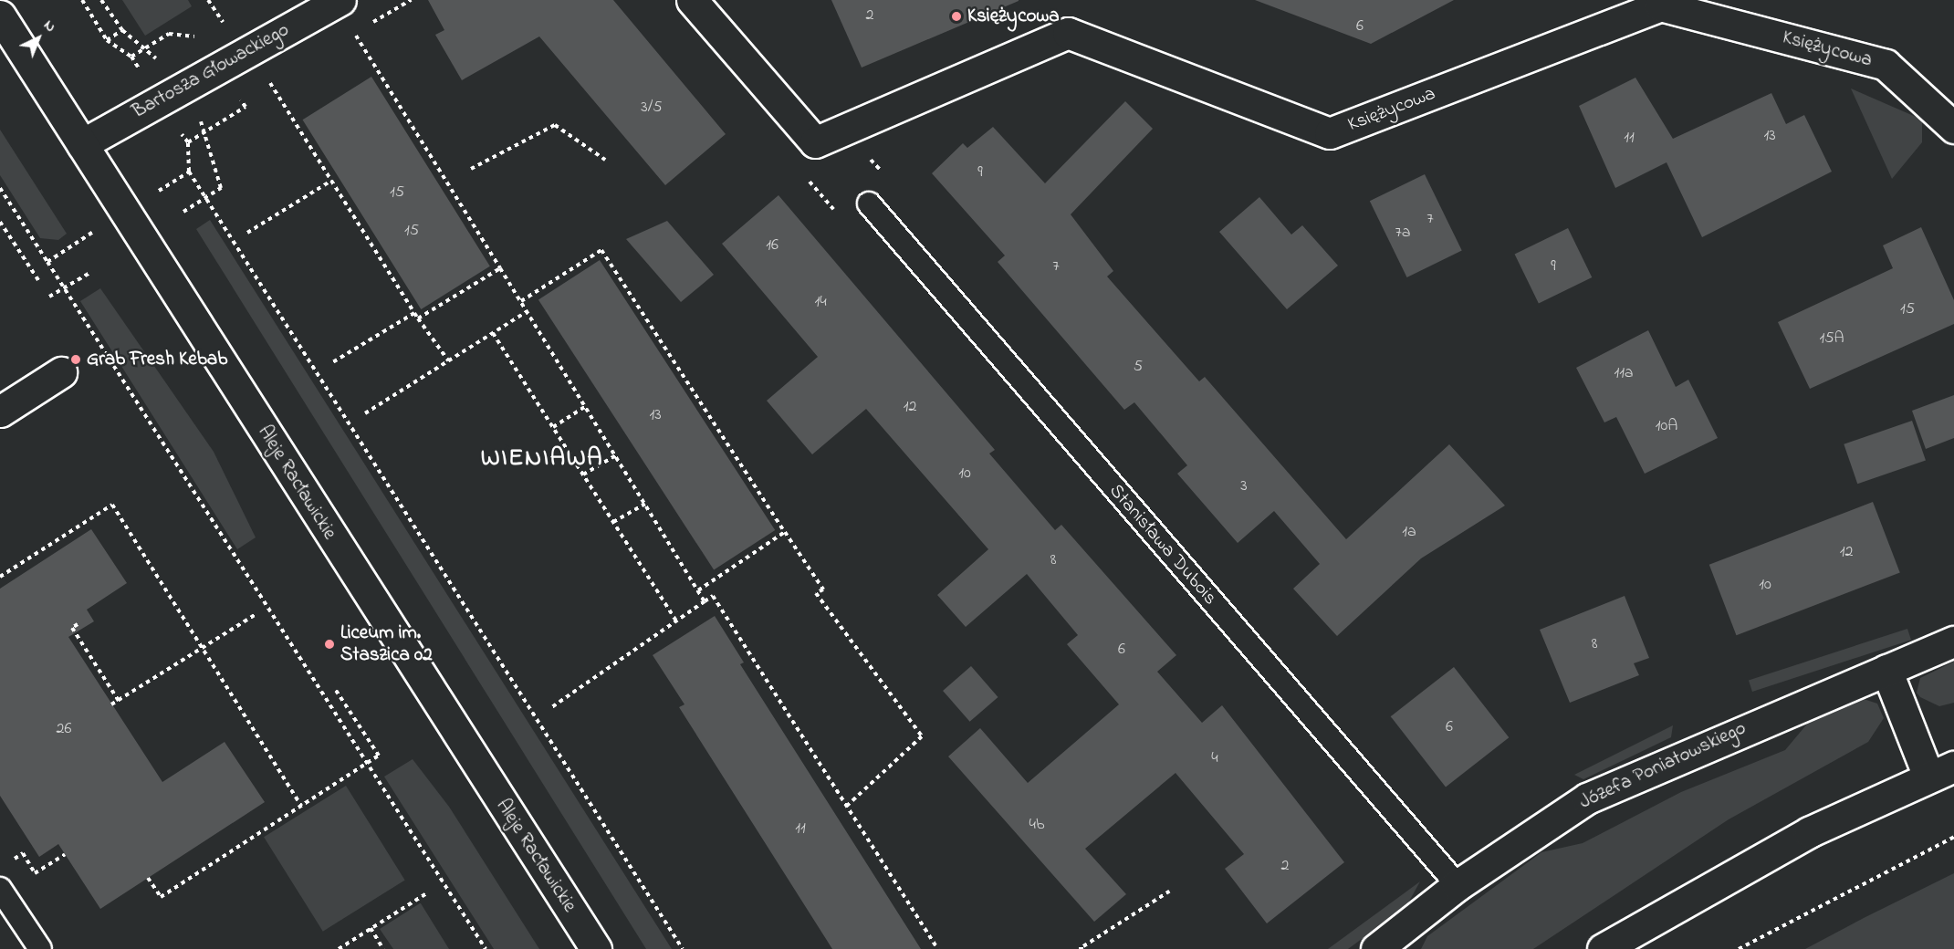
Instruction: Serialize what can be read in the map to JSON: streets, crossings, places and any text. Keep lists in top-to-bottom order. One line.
{"streets":{"street":["Księżycowa","Bartosza Głowackiego","Aleje Racławickie","Józefa Poniatowskiego"],"lane":["Stanisława Dubois"]},"crossings":[["Bartosza Głowackiego","Aleje Racławickie"],["Stanisława Dubois","Józefa Poniatowskiego"]],"districts":["WIENIAWA"],"places":["Księżycowa","Grab Fresh Kebab","Liceum im. Staszica 02"],"house_numbers":["2","6","3/5","13","11","9","15","7","15","7a","16","7","9","14","15","15A","5","11a","12","13","10A","10","3","1a","12","8","10","8","6","6","26","4","4b","11","2"],"north":"top right"}
